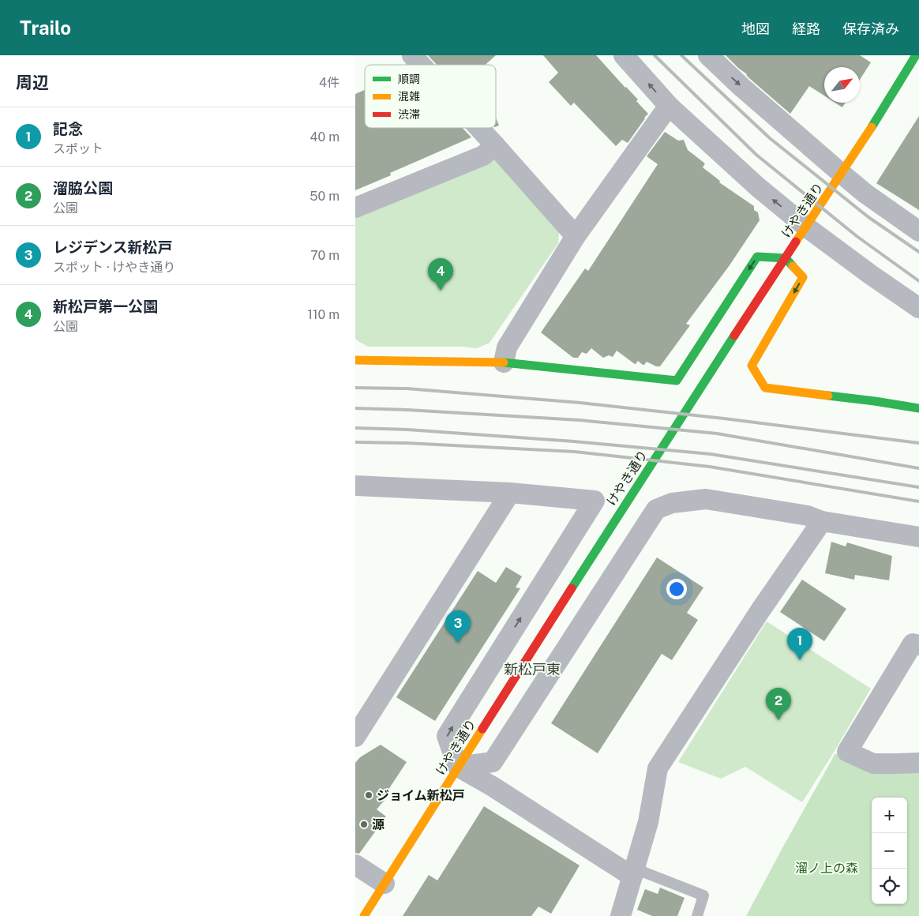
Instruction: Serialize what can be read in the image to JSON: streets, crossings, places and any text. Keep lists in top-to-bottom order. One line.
{"streets":{"street":["けやき通り"]},"districts":["新松戸東"],"parks":["溜ノ上の森"],"places":["ジョイム新松戸","源"],"legend":["順調","混雑","渋滞"],"north":"top right","page":{"header":"Trailo","nav":["地図","経路","保存済み"],"heading":["周辺","4件"],"list":[{"mark":"1","name":"記念","note":"スポット","value":"40 m"},{"mark":"2","name":"溜脇公園","note":"公園","value":"50 m"},{"mark":"3","name":"レジデンス新松戸","note":"スポット · けやき通り","value":"70 m"},{"mark":"4","name":"新松戸第一公園","note":"公園","value":"110 m"}],"pins":["4","3","1","2"],"map_buttons":["+","−"]}}
